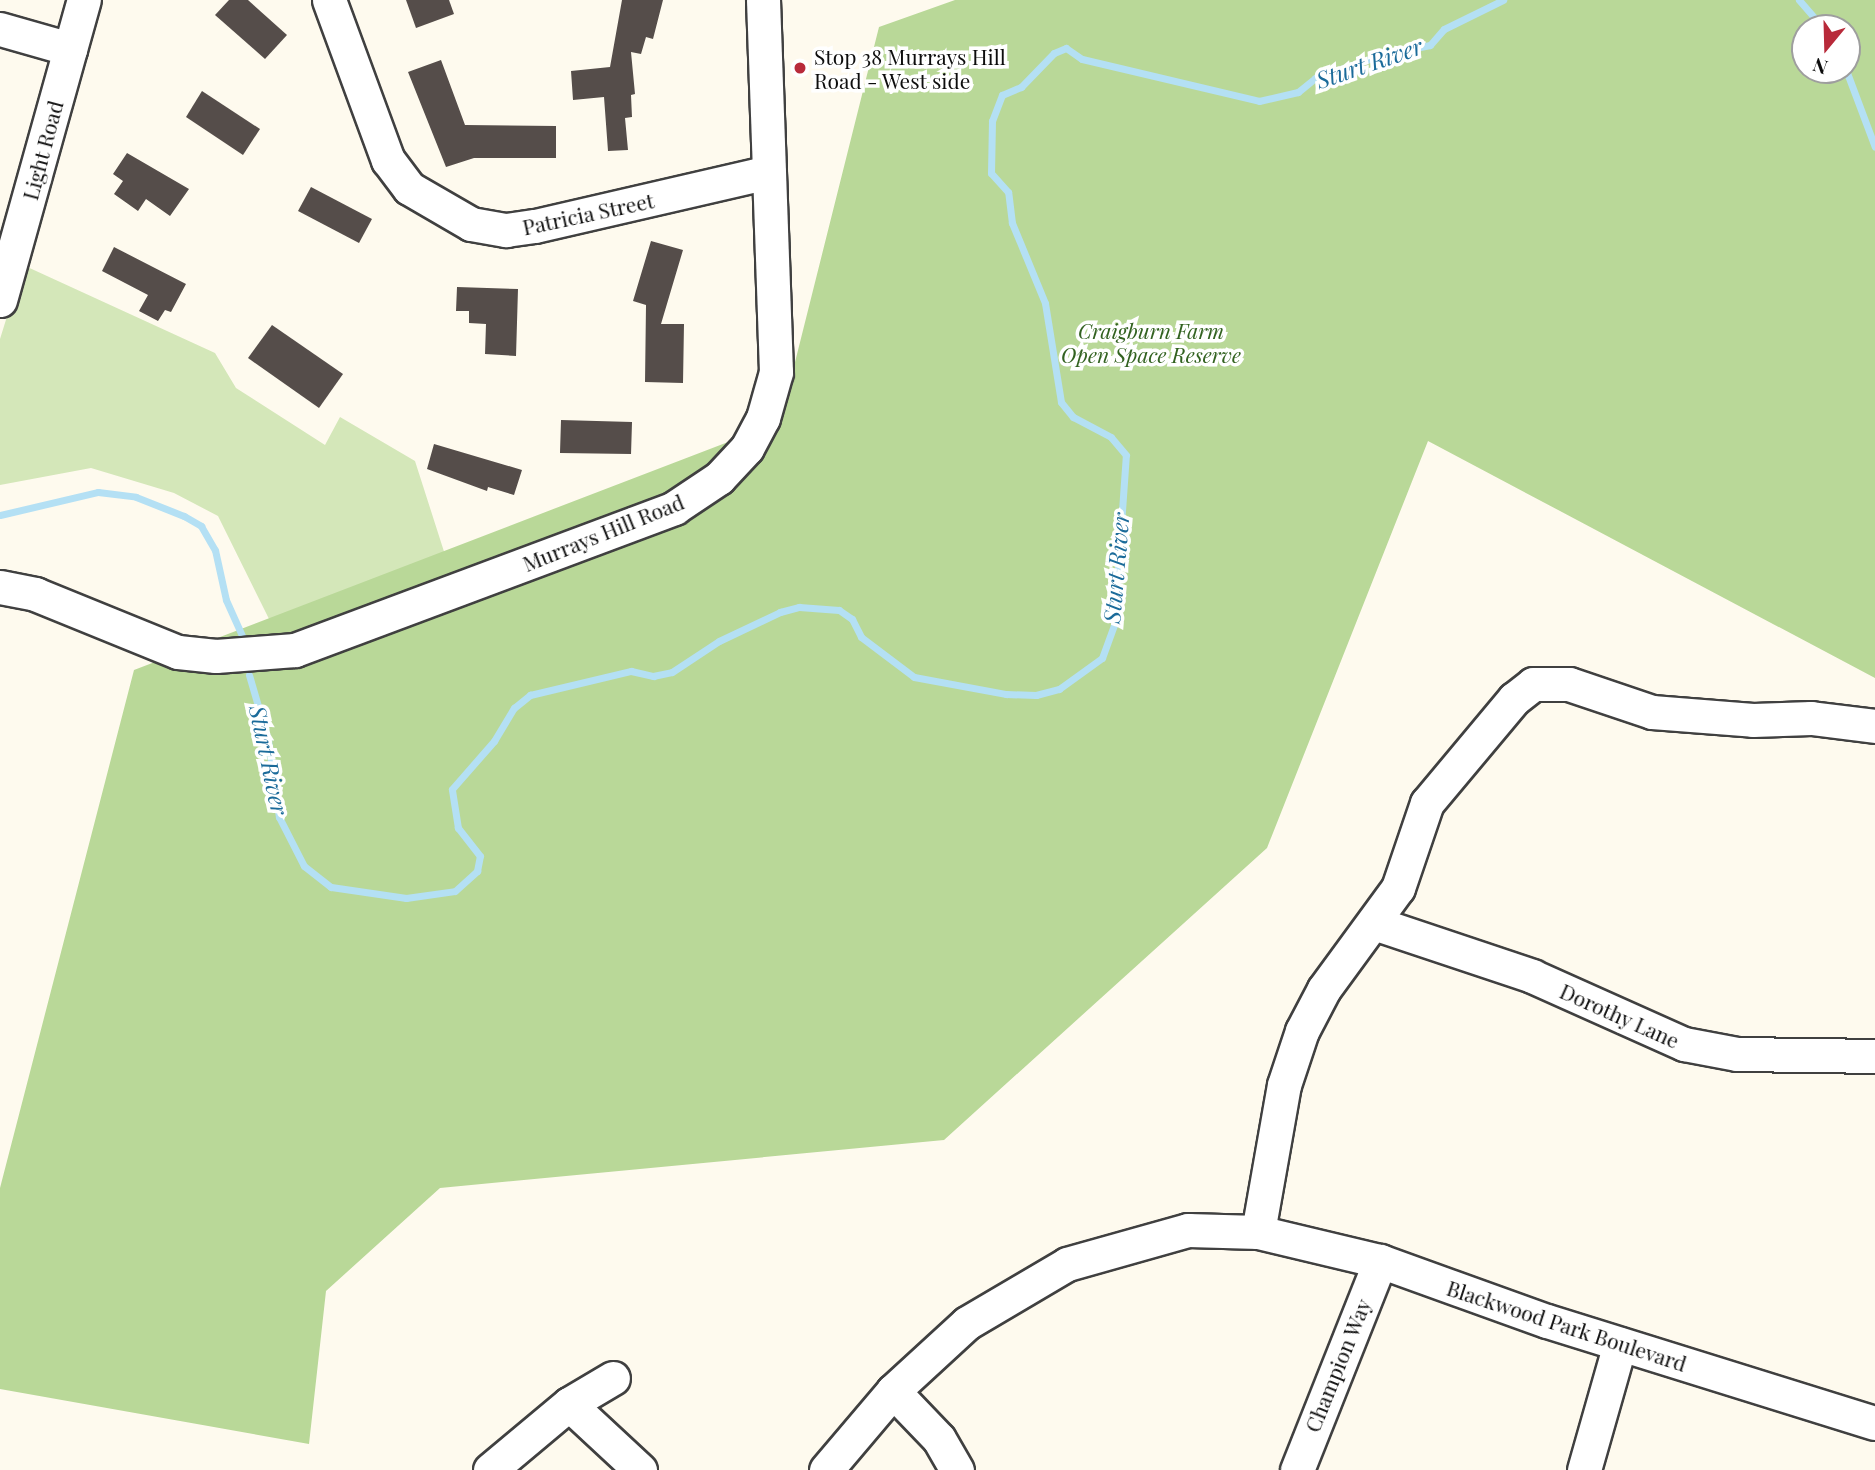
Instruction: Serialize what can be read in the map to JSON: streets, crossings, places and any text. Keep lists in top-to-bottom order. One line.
{"streets":{"street":["Light Road","Patricia Street","Murrays Hill Road","Dorothy Lane","Blackwood Park Boulevard","Champion Way"]},"crossings":[["Patricia Street","Murrays Hill Road"],["Blackwood Park Boulevard","Champion Way"]],"water":["Sturt River"],"parks":["Craigburn Farm Open Space Reserve"],"places":["Stop 38 Murrays Hill Road - West side"],"north":"bottom"}
